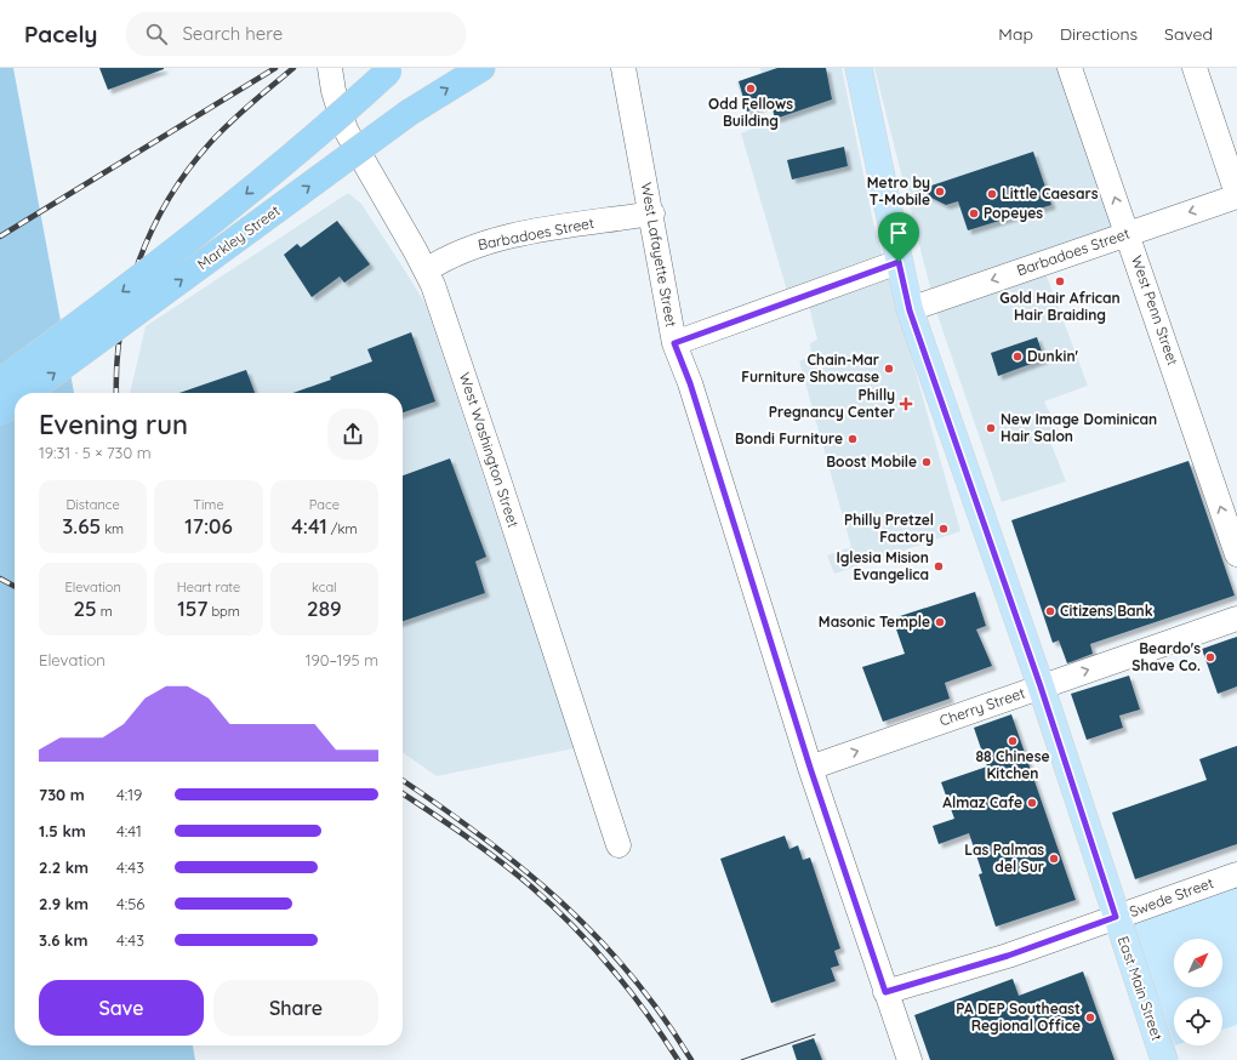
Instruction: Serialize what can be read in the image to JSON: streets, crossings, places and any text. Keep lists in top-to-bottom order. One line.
{"streets":{"highway":["Markley Street"],"main road":["East Main Street"],"street":["Barbadoes Street","West Lafayette Street","West Penn Street","West Washington Street","Cherry Street","Swede Street"]},"crossings":[["Barbadoes Street","West Lafayette Street"],["Barbadoes Street","West Penn Street"],["Barbadoes Street","West Washington Street"],["Barbadoes Street","East Main Street"],["West Lafayette Street","Cherry Street"],["West Lafayette Street","Swede Street"],["Cherry Street","East Main Street"],["Swede Street","East Main Street"]],"one_way":["Barbadoes Street","West Penn Street","Cherry Street"],"places":{"other":["Odd Fellows Building","Metro by T-Mobile","Little Caesars","Popeyes","Gold Hair African Hair Braiding","Dunkin'","Chain-Mar Furniture Showcase","New Image Dominican Hair Salon","Bondi Furniture","Boost Mobile","Philly Pretzel Factory","Iglesia Mision Evangelica","Citizens Bank","Masonic Temple","Beardo's Shave Co.","88 Chinese Kitchen","Almaz Cafe","Las Palmas del Sur","PA DEP Southeast Regional Office"],"health":["Philly Pregnancy Center"]},"north":"top right","page":{"header":"Pacely","search":"Search here","nav":["Map","Directions","Saved"],"heading":["Evening run","19:31 · 5 × 730 m"],"stats":[["Distance","3.65 km"],["Time","17:06"],["Pace","4:41 /km"],["Elevation","25 m"],["Heart rate","157 bpm"],["kcal","289"]],"chart":["Elevation","190–195 m"],"list":[{"name":"730 m","note":"4:19"},{"name":"1.5 km","note":"4:41"},{"name":"2.2 km","note":"4:43"},{"name":"2.9 km","note":"4:56"},{"name":"3.6 km","note":"4:43"}],"buttons":["Save","Share"]}}
